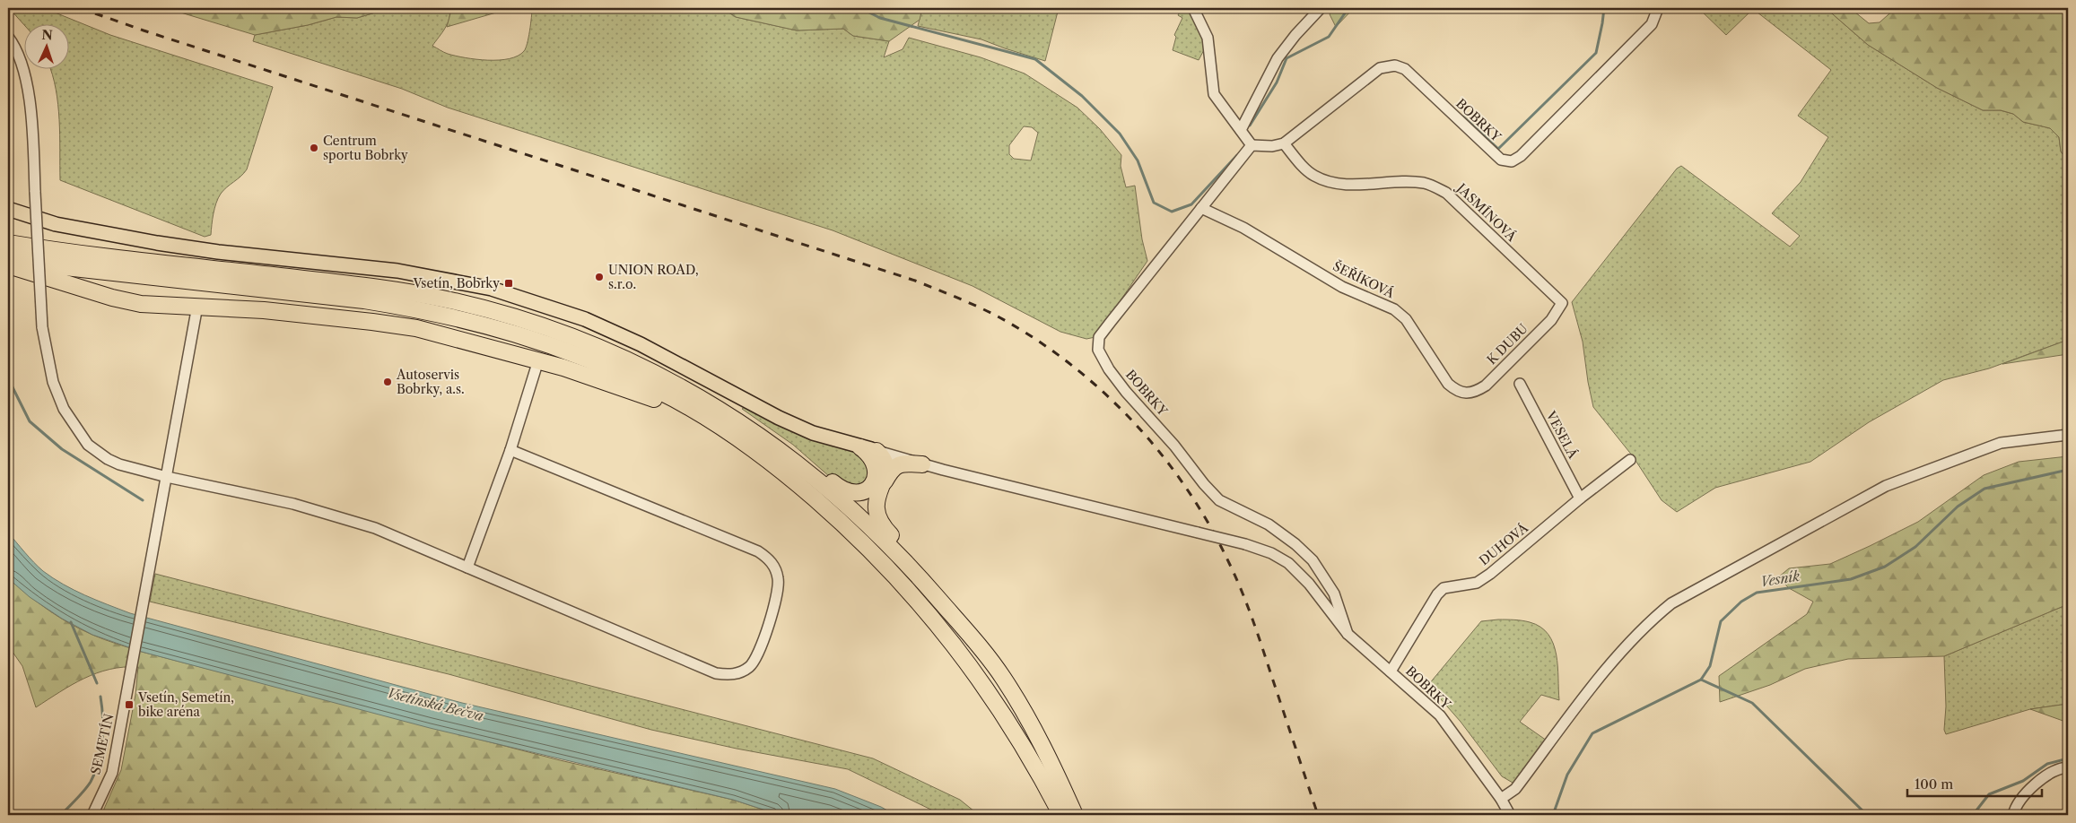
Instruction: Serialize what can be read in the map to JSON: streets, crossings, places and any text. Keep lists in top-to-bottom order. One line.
{"streets":{"street":["BOBRKY","JASMÍNOVÁ","ŠEŘÍKOVÁ","K DUBU","VESELÁ","DUHOVÁ","SEMETÍN"]},"crossings":[["BOBRKY","JASMÍNOVÁ"],["BOBRKY","ŠEŘÍKOVÁ"],["BOBRKY","DUHOVÁ"],["JASMÍNOVÁ","K DUBU"],["ŠEŘÍKOVÁ","K DUBU"],["VESELÁ","DUHOVÁ"]],"water":["Vesník","Vsetínská Bečva"],"places":{"other":["Centrum sportu Bobrky","UNION ROAD, s.r.o.","Autoservis Bobrky, a.s."],"transit":["Vsetín, Bobrky","Vsetín, Semetín, bike aréna"]},"scale_bar":"100 m","north":"top"}
